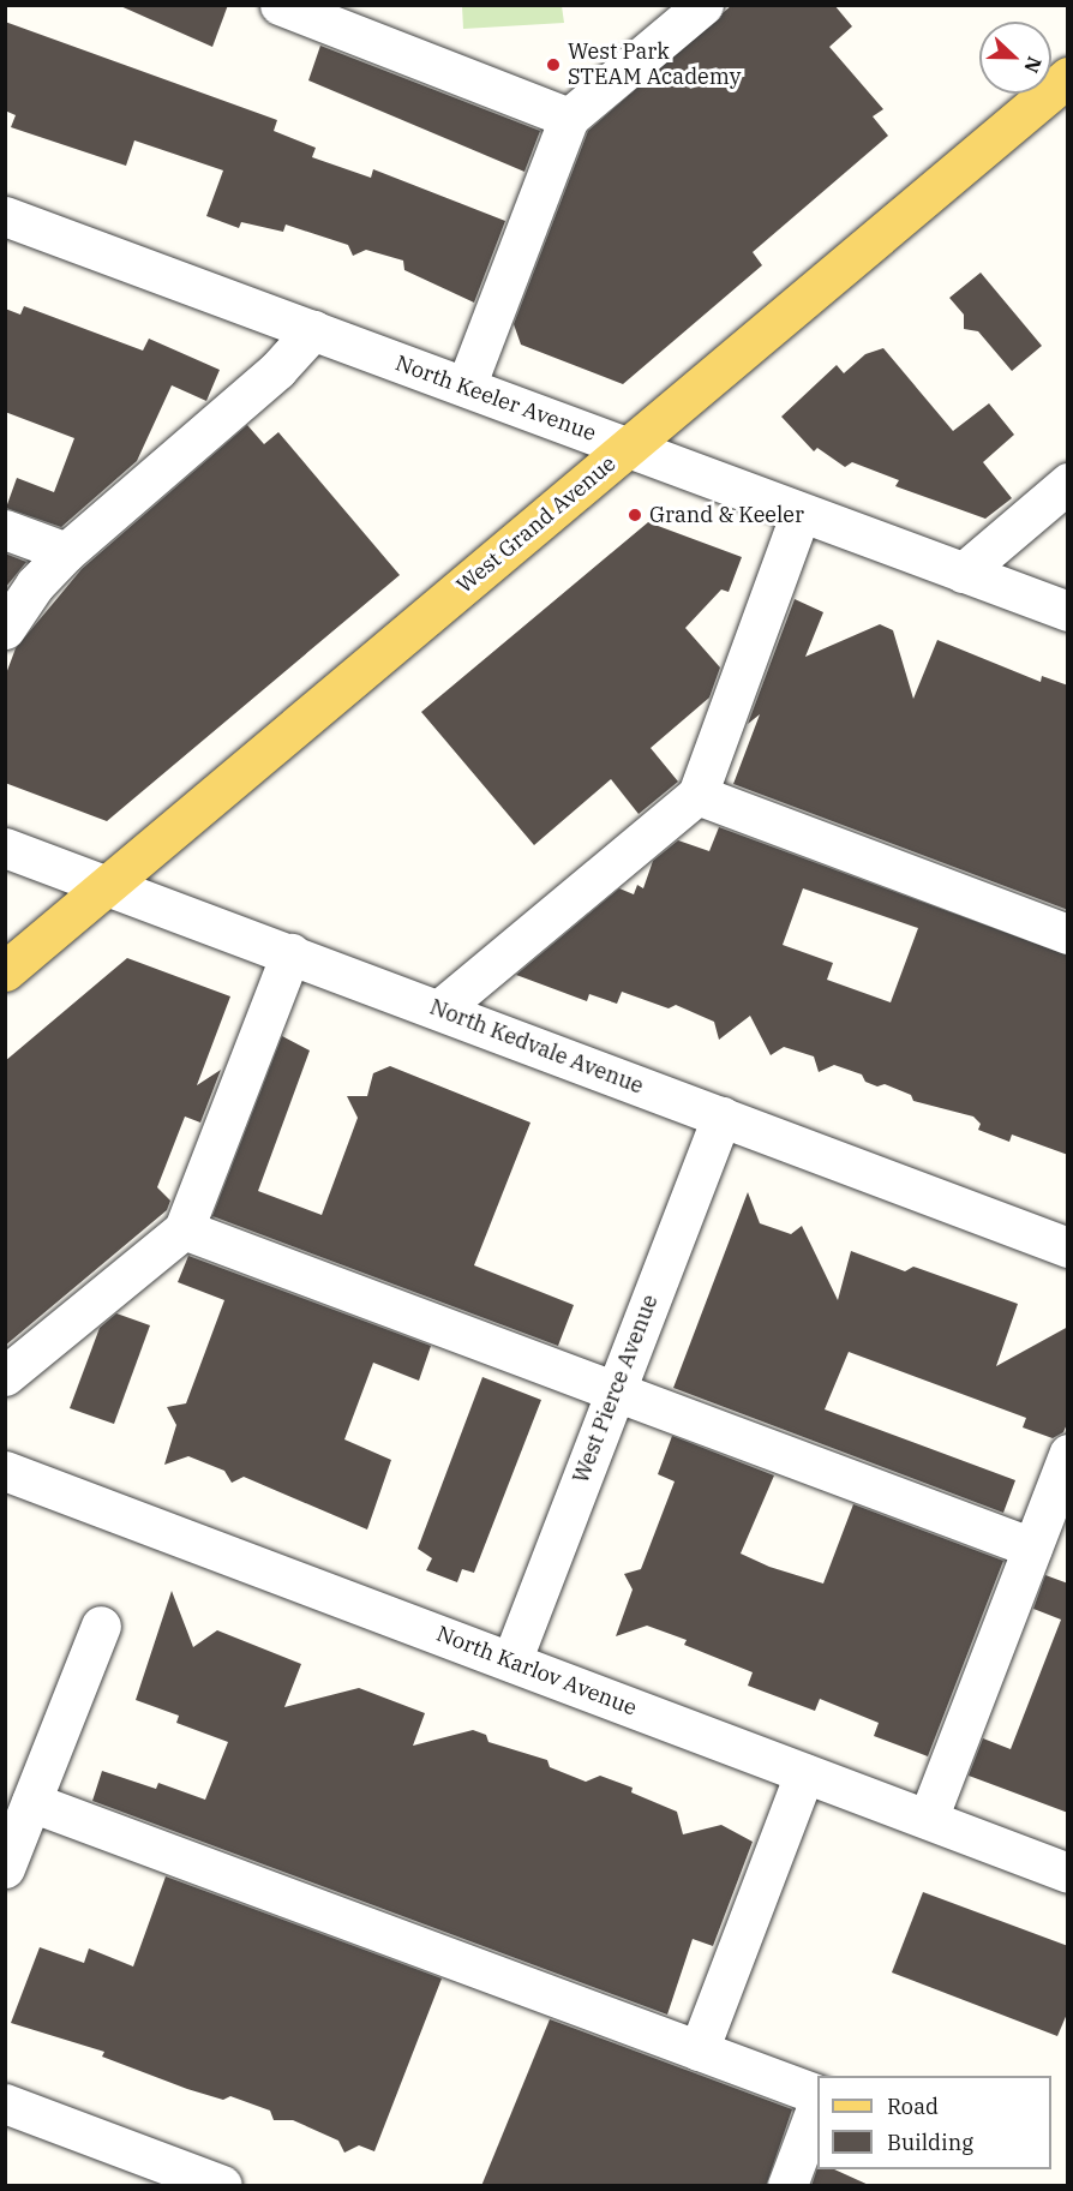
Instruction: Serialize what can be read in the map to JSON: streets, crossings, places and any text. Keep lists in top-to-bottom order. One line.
{"streets":{"main road":["West Grand Avenue"],"street":["North Keeler Avenue","North Kedvale Avenue","West Pierce Avenue","North Karlov Avenue"]},"crossings":[["North Keeler Avenue","West Grand Avenue"],["West Grand Avenue","North Kedvale Avenue"],["North Kedvale Avenue","West Pierce Avenue"],["West Pierce Avenue","North Karlov Avenue"]],"places":["West Park STEAM Academy","Grand & Keeler"],"legend":["Road","Building"],"north":"right"}
